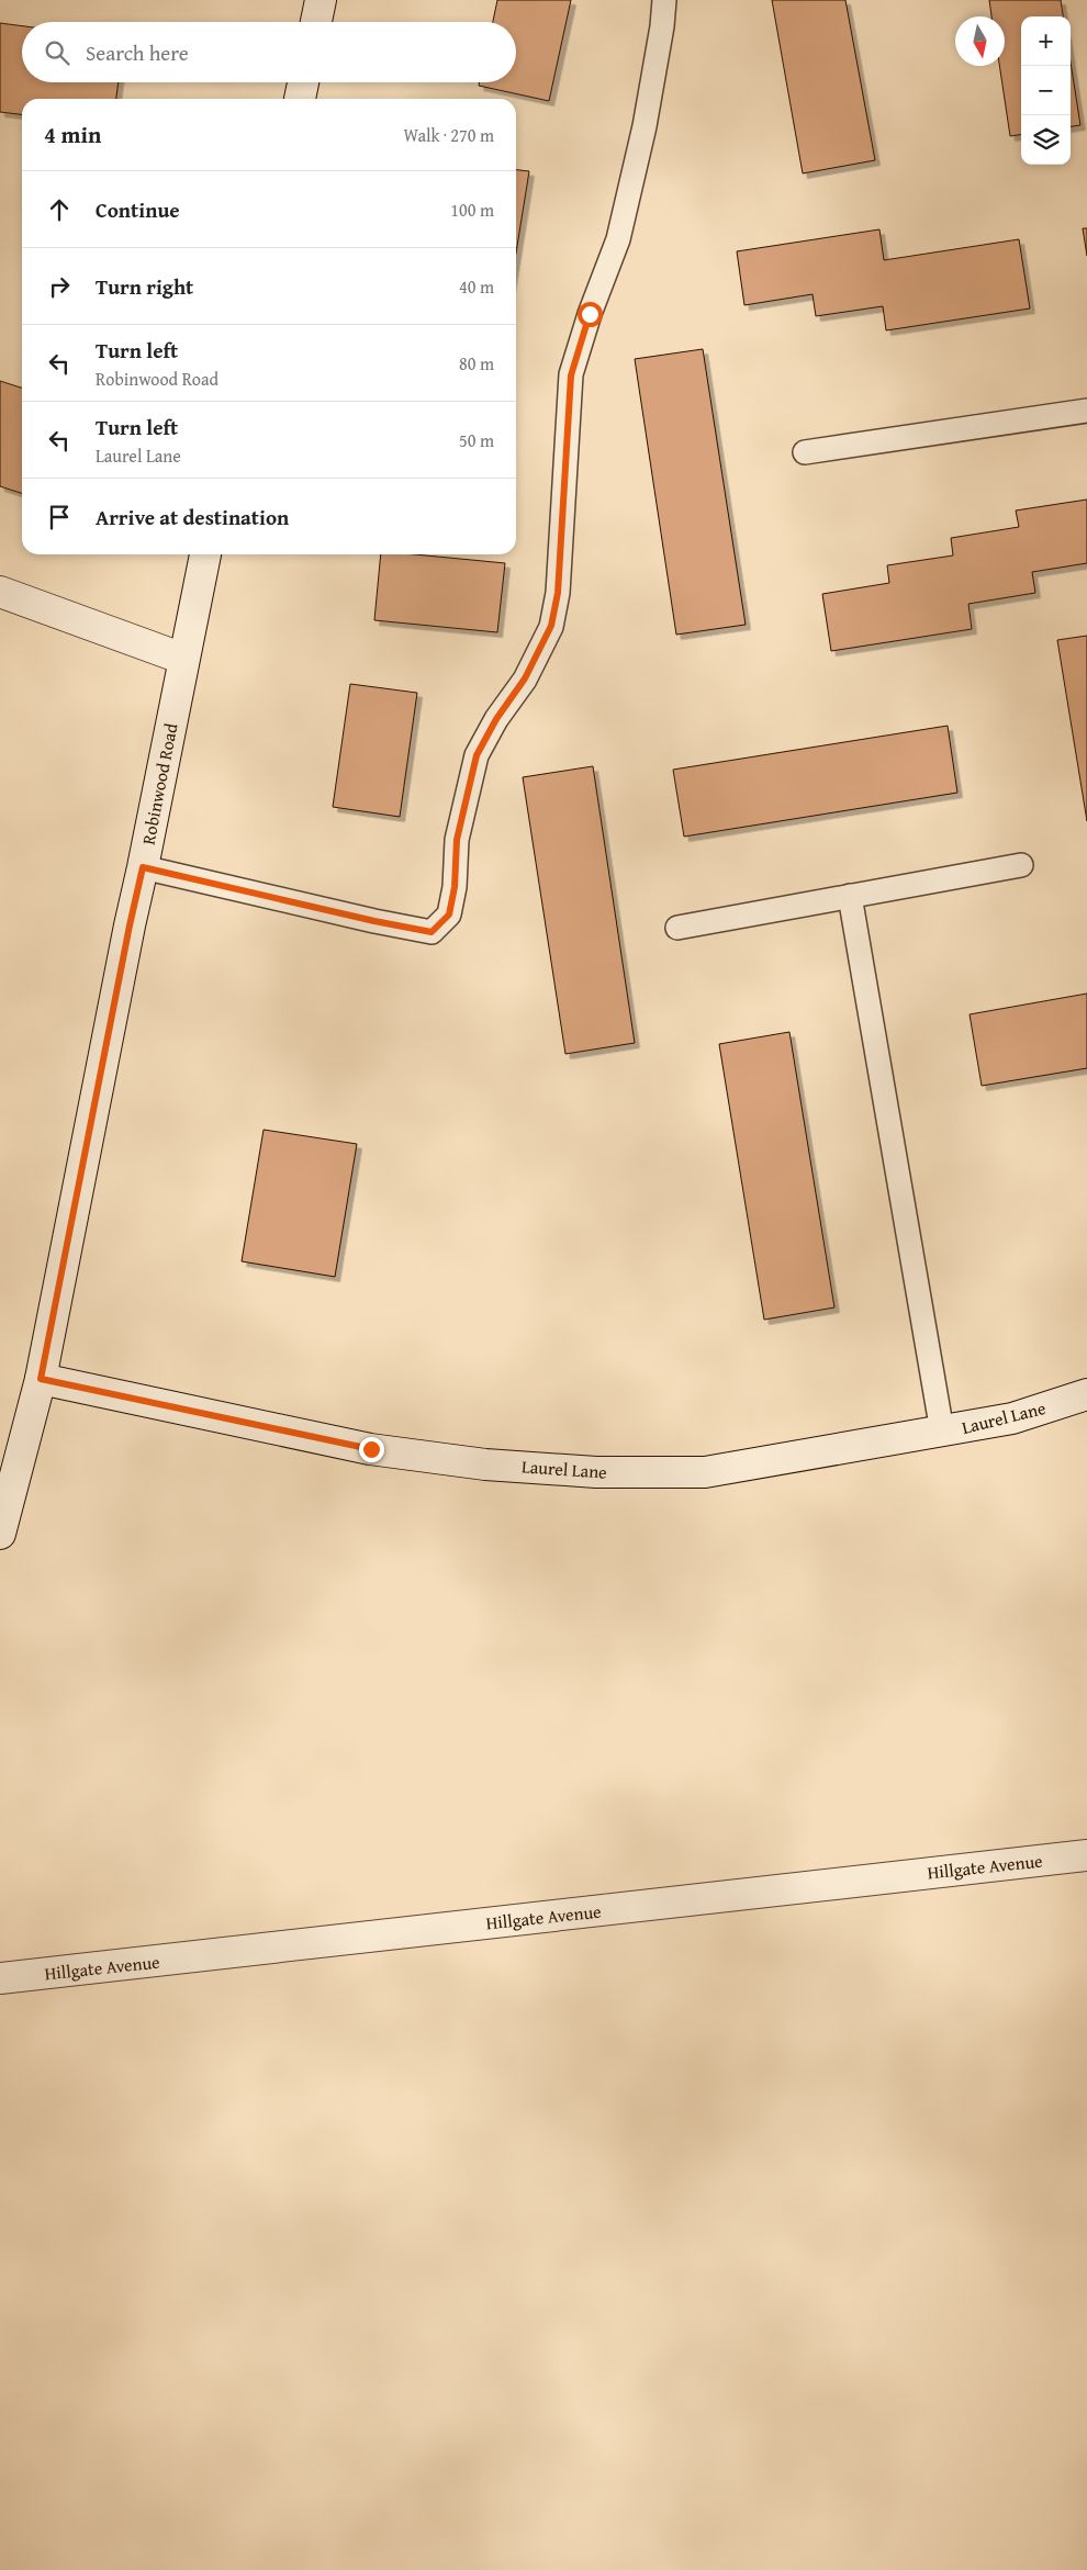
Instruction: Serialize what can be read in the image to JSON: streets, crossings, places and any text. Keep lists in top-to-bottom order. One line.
{"streets":{"street":["Robinwood Road","Laurel Lane","Hillgate Avenue"]},"crossings":[["Robinwood Road","Laurel Lane"]],"north":"bottom","page":{"map_buttons":["+","−"],"search":"Search here","heading":["4 min","Walk · 270 m"],"list":[["Continue","100 m"],["Turn right","40 m"],["Turn left","Robinwood Road","80 m"],["Turn left","Laurel Lane","50 m"],"Arrive at destination"]}}
